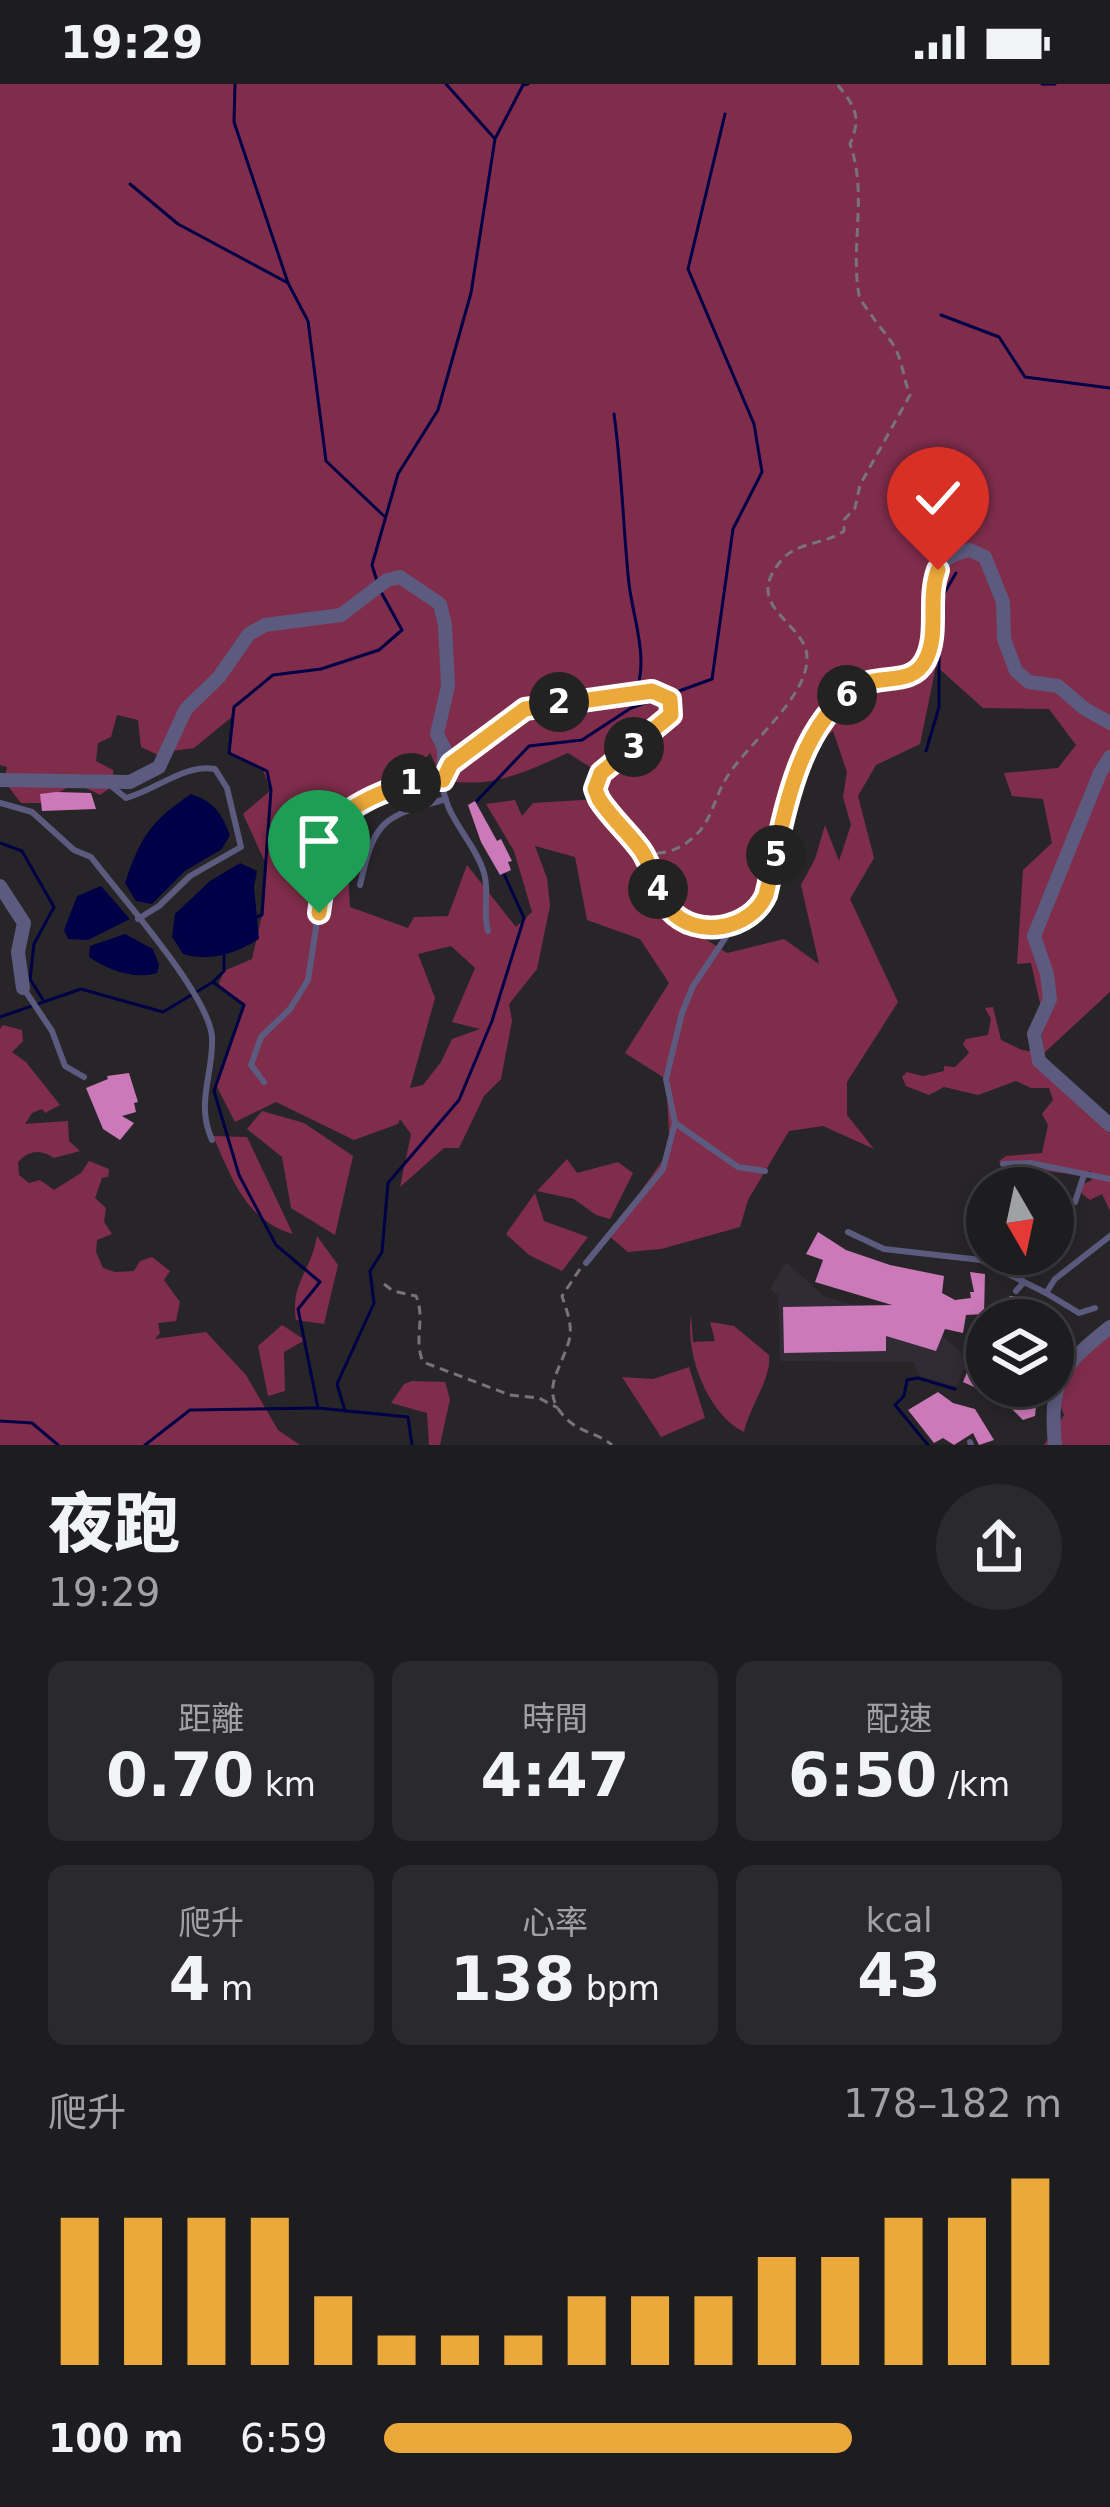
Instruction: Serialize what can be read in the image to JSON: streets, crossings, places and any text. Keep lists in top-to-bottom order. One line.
{"north":"bottom","page":{"status":"19:29","pins":["6","2","3","1","5","4"],"heading":["夜跑","19:29"],"stats":[["距離","0.70 km"],["時間","4:47"],["配速","6:50 /km"],["爬升","4 m"],["心率","138 bpm"],["kcal","43"]],"chart":["爬升","178–182 m"],"list":[{"name":"100 m","note":"6:59"}]}}
